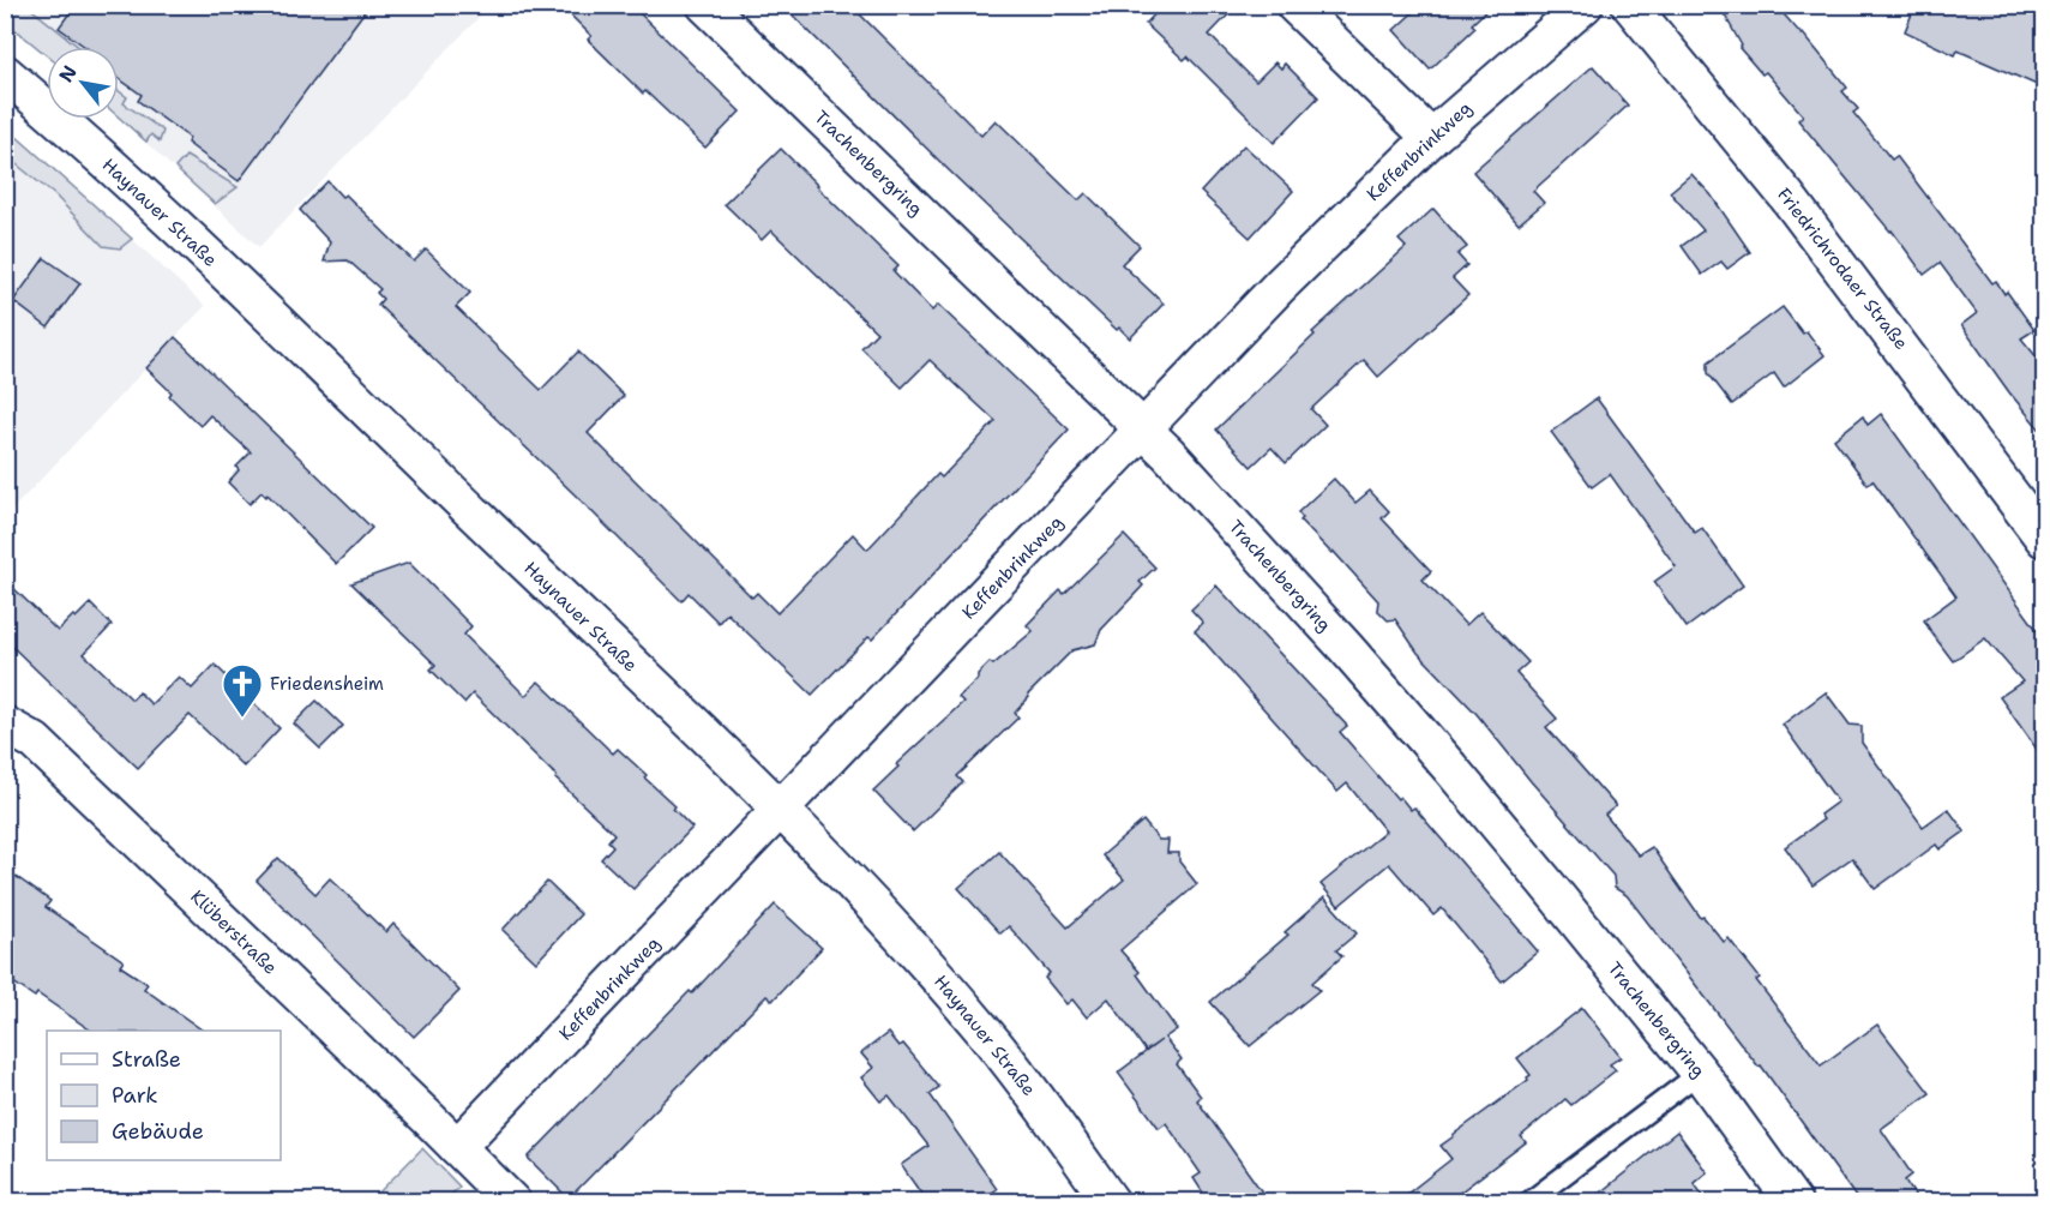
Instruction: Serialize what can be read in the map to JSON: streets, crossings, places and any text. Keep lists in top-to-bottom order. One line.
{"streets":{"street":["Keffenbrinkweg","Trachenbergring","Haynauer Straße","Friedrichrodaer Straße","Klüberstraße"]},"crossings":[["Keffenbrinkweg","Trachenbergring"],["Keffenbrinkweg","Haynauer Straße"],["Keffenbrinkweg","Klüberstraße"]],"places":{"church":["Friedensheim"]},"legend":["Straße","Park","Gebäude"],"north":"top left"}
